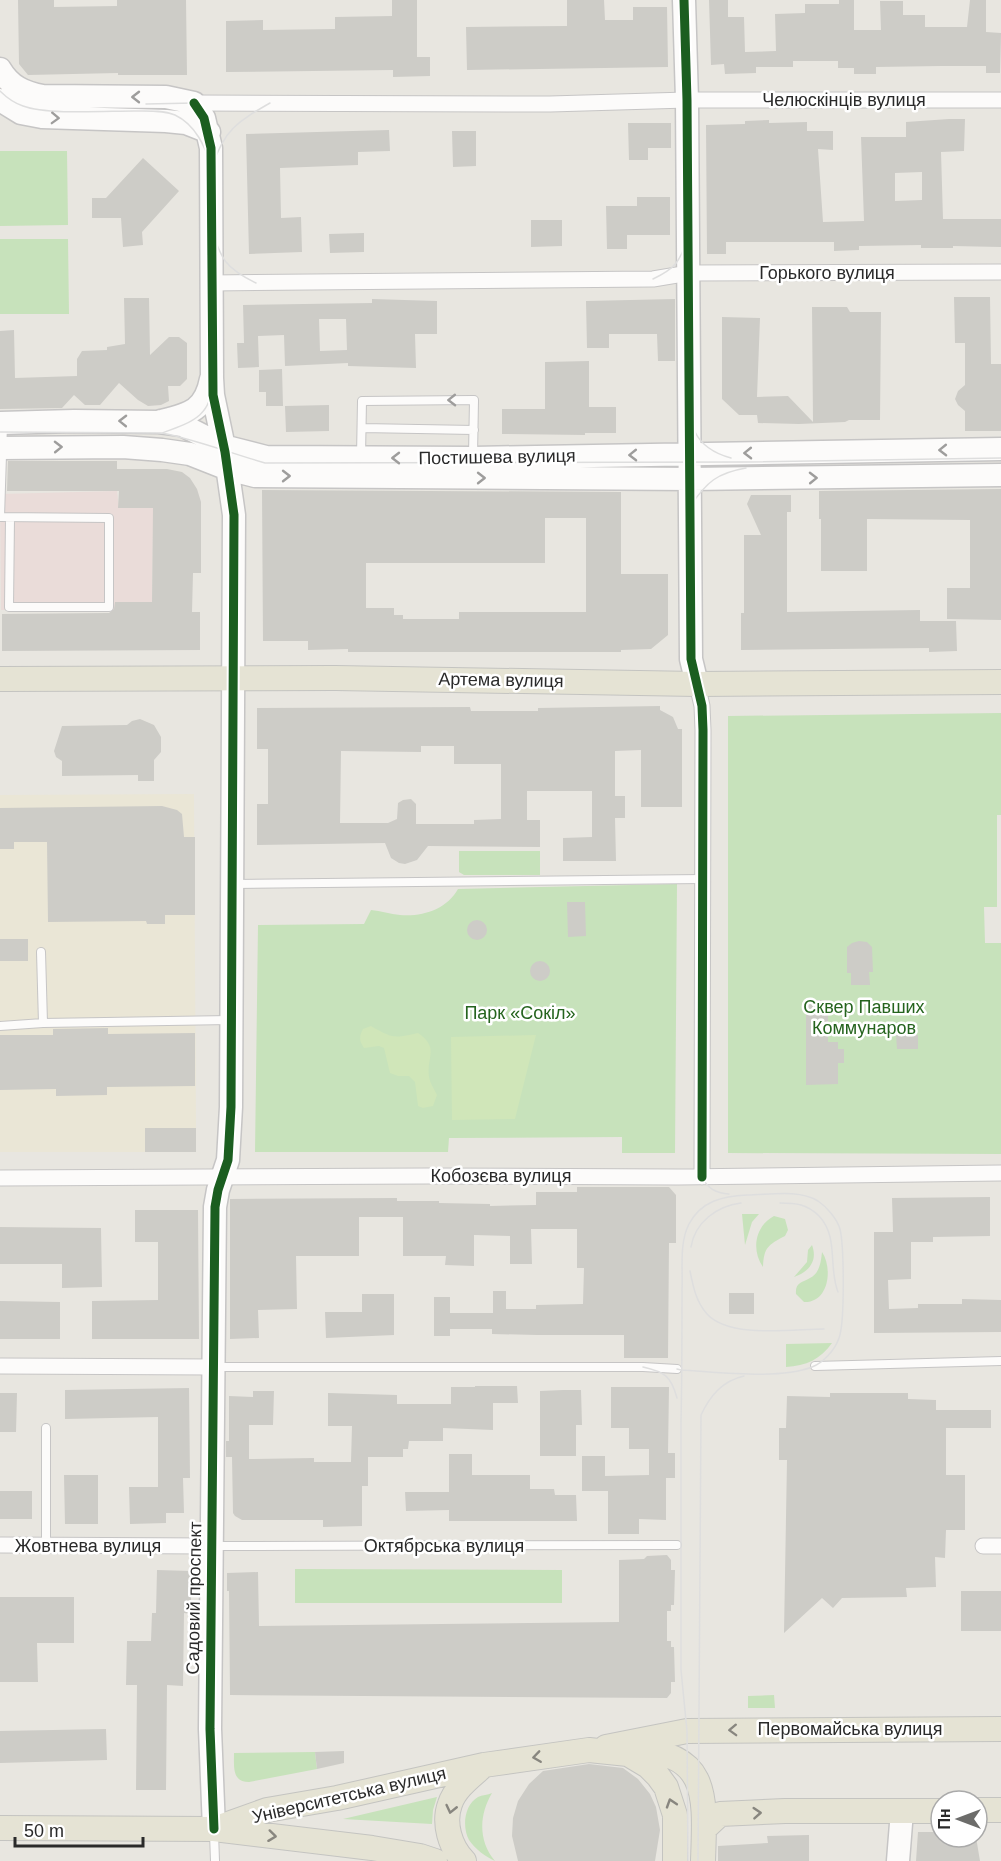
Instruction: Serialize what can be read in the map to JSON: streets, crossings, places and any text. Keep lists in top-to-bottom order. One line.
{"streets":{"main road":["Артема вулиця","Первомайська вулиця","Університетська вулиця"],"street":["Челюскінців вулиця","Горького вулиця","Постишева вулиця","Кобозєва вулиця","Жовтнева вулиця","Садовий проспект"],"lane":["Октябрська вулиця"]},"crossings":[["Горького вулиця","Садовий проспект"],["Постишева вулиця","Садовий проспект"],["Артема вулиця","Садовий проспект"],["Кобозєва вулиця","Садовий проспект"],["Жовтнева вулиця","Октябрська вулиця"],["Жовтнева вулиця","Садовий проспект"],["Октябрська вулиця","Садовий проспект"],["Садовий проспект","Університетська вулиця"],["Первомайська вулиця","Університетська вулиця"]],"parks":["Сквер Павших Коммунаров","Парк «Сокіл»"],"scale_bar":"50 m","north":"left"}
